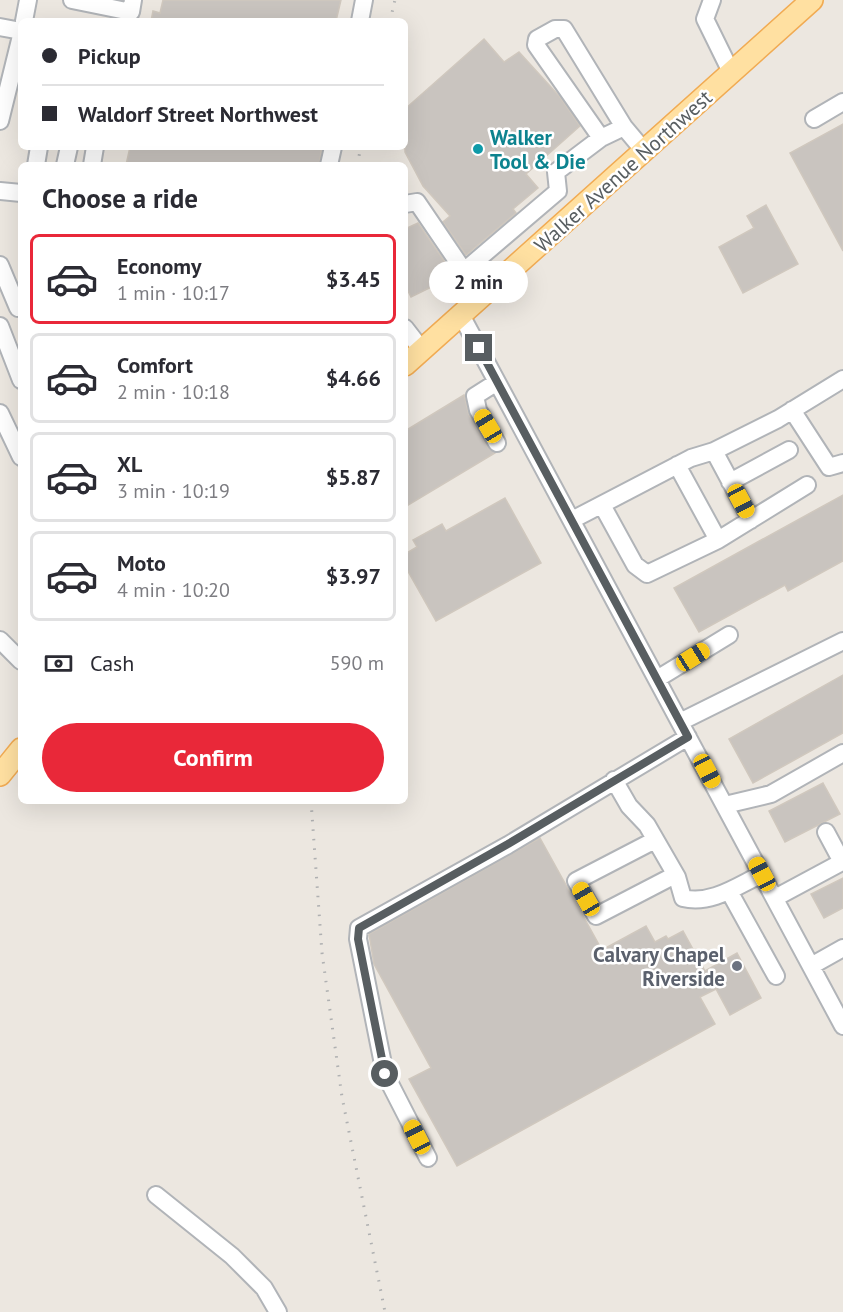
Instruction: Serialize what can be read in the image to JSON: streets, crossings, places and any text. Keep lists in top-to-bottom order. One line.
{"streets":{"main road":["Walker Avenue Northwest"]},"places":["Walker Tool & Die","Calvary Chapel Riverside"],"page":{"banner":["Pickup","Waldorf Street Northwest"],"heading":"Choose a ride","list":[{"name":"Economy","note":"1 min · 10:17","value":"$3.45"},{"name":"Comfort","note":"2 min · 10:18","value":"$4.66"},{"name":"XL","note":"3 min · 10:19","value":"$5.87"},{"name":"Moto","note":"4 min · 10:20","value":"$3.97"}],"bubble":"2 min","pay":["Cash","590 m"],"buttons":"Confirm"}}
